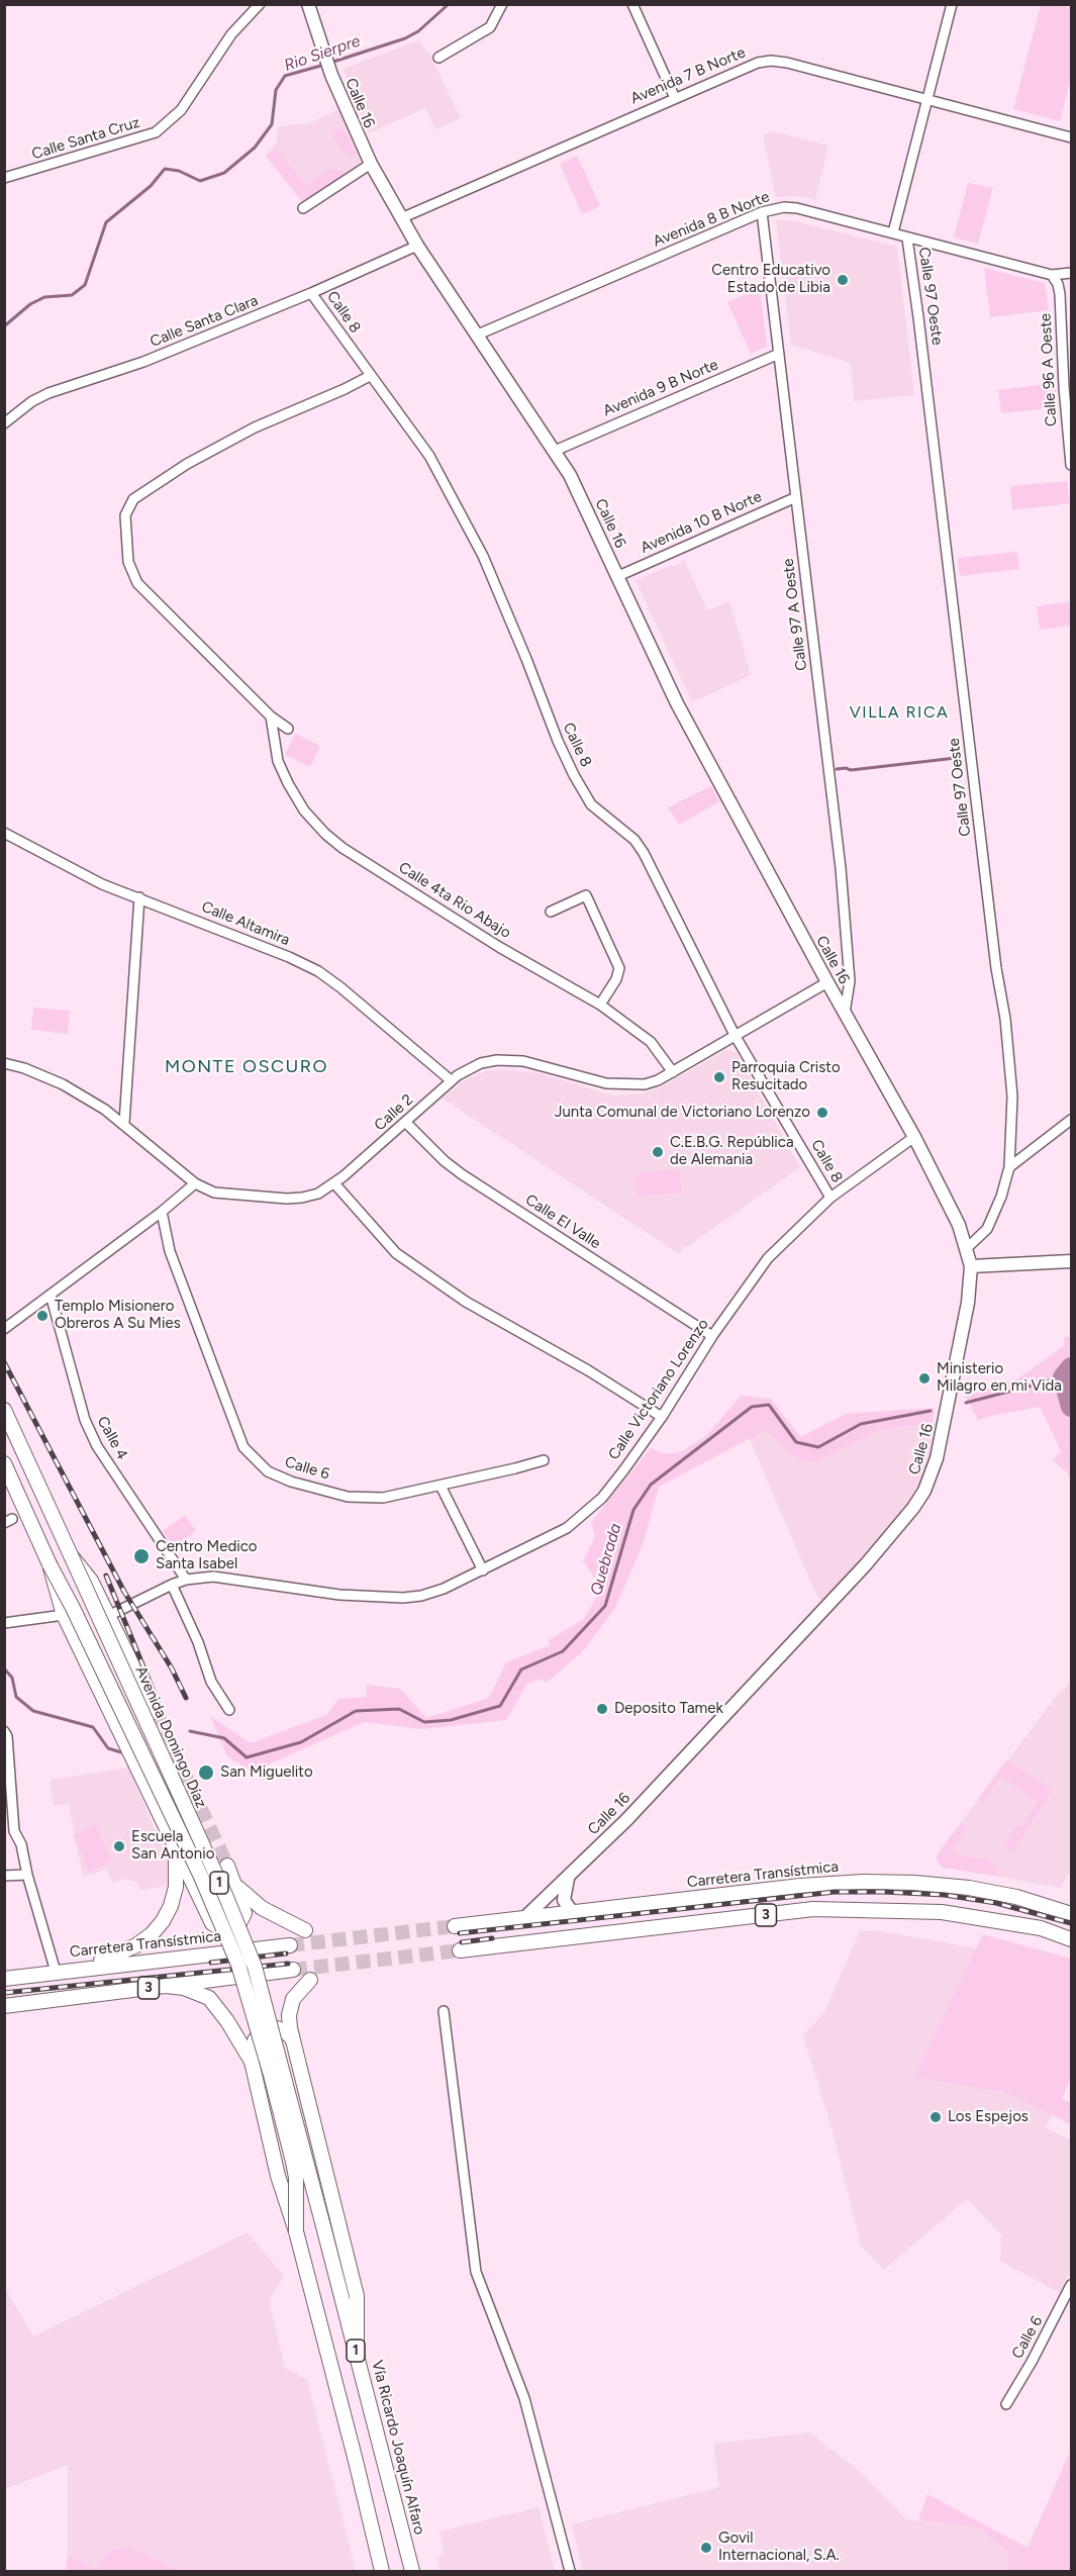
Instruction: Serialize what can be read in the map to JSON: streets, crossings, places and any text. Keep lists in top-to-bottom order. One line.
{"streets":{"main road":["Calle 16","Avenida Domingo Díaz","Carretera Transístmica","1","3","Vía Ricardo Joaquín Alfaro"],"street":["Avenida 7 B Norte","Calle Santa Cruz","Avenida 8 B Norte","Calle 97 Oeste","Calle 8","Calle Santa Clara","Calle 96 A Oeste","Avenida 9 B Norte","Avenida 10 B Norte","Calle 97 A Oeste","Calle 4ta Rio Abajo","Calle Altamira","Calle 2","Calle El Valle","Calle Victoriano Lorenzo","Calle 4","Calle 6"]},"crossings":[["Avenida 7 B Norte","Calle 16"],["Calle 16","Avenida 8 B Norte"],["Calle 16","Calle 97 Oeste"],["Calle 16","Calle Santa Clara"],["Calle 16","Avenida 9 B Norte"],["Calle 16","Avenida 10 B Norte"],["Calle 16","Calle 97 A Oeste"],["Calle 16","Calle 2"],["Calle 16","Calle Victoriano Lorenzo"],["Calle 16","Carretera Transístmica"],["Avenida 8 B Norte","Calle 97 Oeste"],["Avenida 8 B Norte","Calle 96 A Oeste"],["Avenida 8 B Norte","Calle 97 A Oeste"],["Calle 8","Calle Santa Clara"],["Calle 8","Calle 2"],["Calle 8","Calle Victoriano Lorenzo"],["Avenida 9 B Norte","Calle 97 A Oeste"],["Avenida 10 B Norte","Calle 97 A Oeste"],["Calle 4ta Rio Abajo","Calle 2"],["Calle Altamira","Calle 2"],["Calle 2","Calle El Valle"],["Calle El Valle","Calle Victoriano Lorenzo"],["Calle Victoriano Lorenzo","Calle 4"],["Avenida Domingo Díaz","1"],["Avenida Domingo Díaz","Vía Ricardo Joaquín Alfaro"]],"districts":["VILLA RICA","MONTE OSCURO"],"water":["Rio Sierpre","Quebrada"],"places":["Centro Educativo Estado de Libia","Parroquia Cristo Resucitado","Junta Comunal de Victoriano Lorenzo","C.E.B.G. República de Alemania","Templo Misionero Obreros A Su Mies","Ministerio Milagro en mi Vida","Centro Medico Santa Isabel","Deposito Tamek","San Miguelito","Escuela San Antonio","Los Espejos","Govil Internacional, S.A."]}
